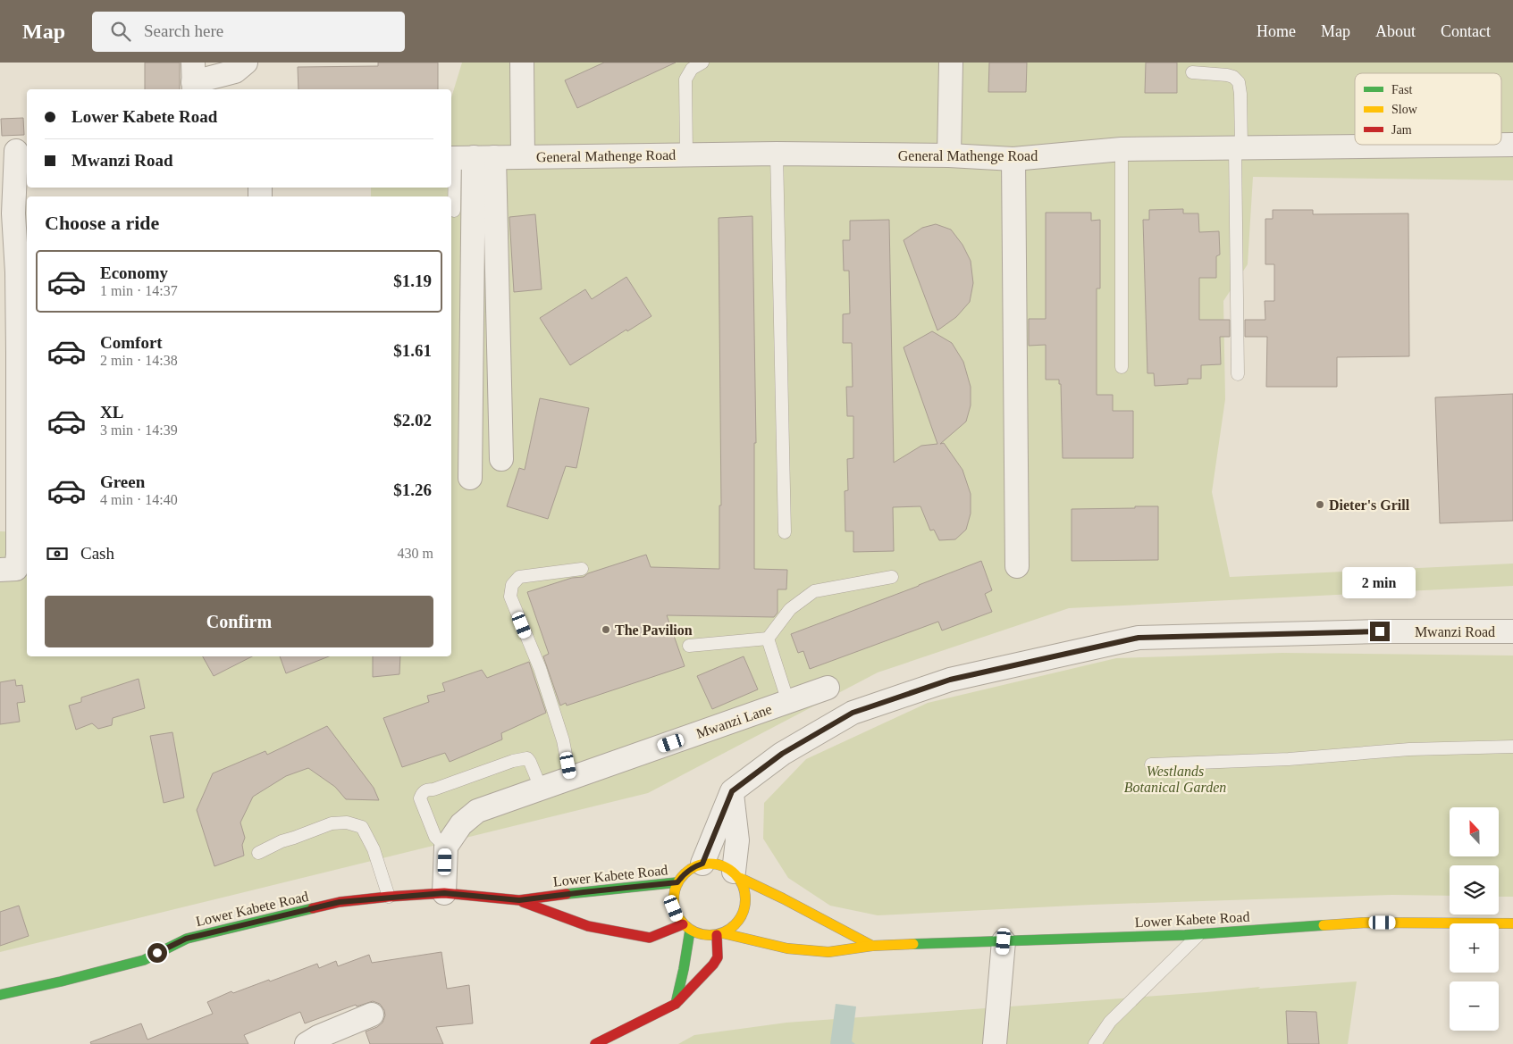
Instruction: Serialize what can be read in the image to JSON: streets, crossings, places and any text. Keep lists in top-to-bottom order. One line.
{"streets":{"main road":["Lower Kabete Road"],"street":["General Mathenge Road","Mwanzi Road","Mwanzi Lane"]},"parks":["Westlands Botanical Garden"],"places":["Dieter's Grill","The Pavilion"],"legend":["Fast","Slow","Jam"],"north":"top","page":{"header":"Map","search":"Search here","nav":["Home","Map","About","Contact"],"banner":["Lower Kabete Road","Mwanzi Road"],"heading":"Choose a ride","list":[{"name":"Economy","note":"1 min · 14:37","value":"$1.19"},{"name":"Comfort","note":"2 min · 14:38","value":"$1.61"},{"name":"XL","note":"3 min · 14:39","value":"$2.02"},{"name":"Green","note":"4 min · 14:40","value":"$1.26"}],"pay":["Cash","430 m"],"bubble":"2 min","buttons":"Confirm","map_buttons":["+","−"]}}
